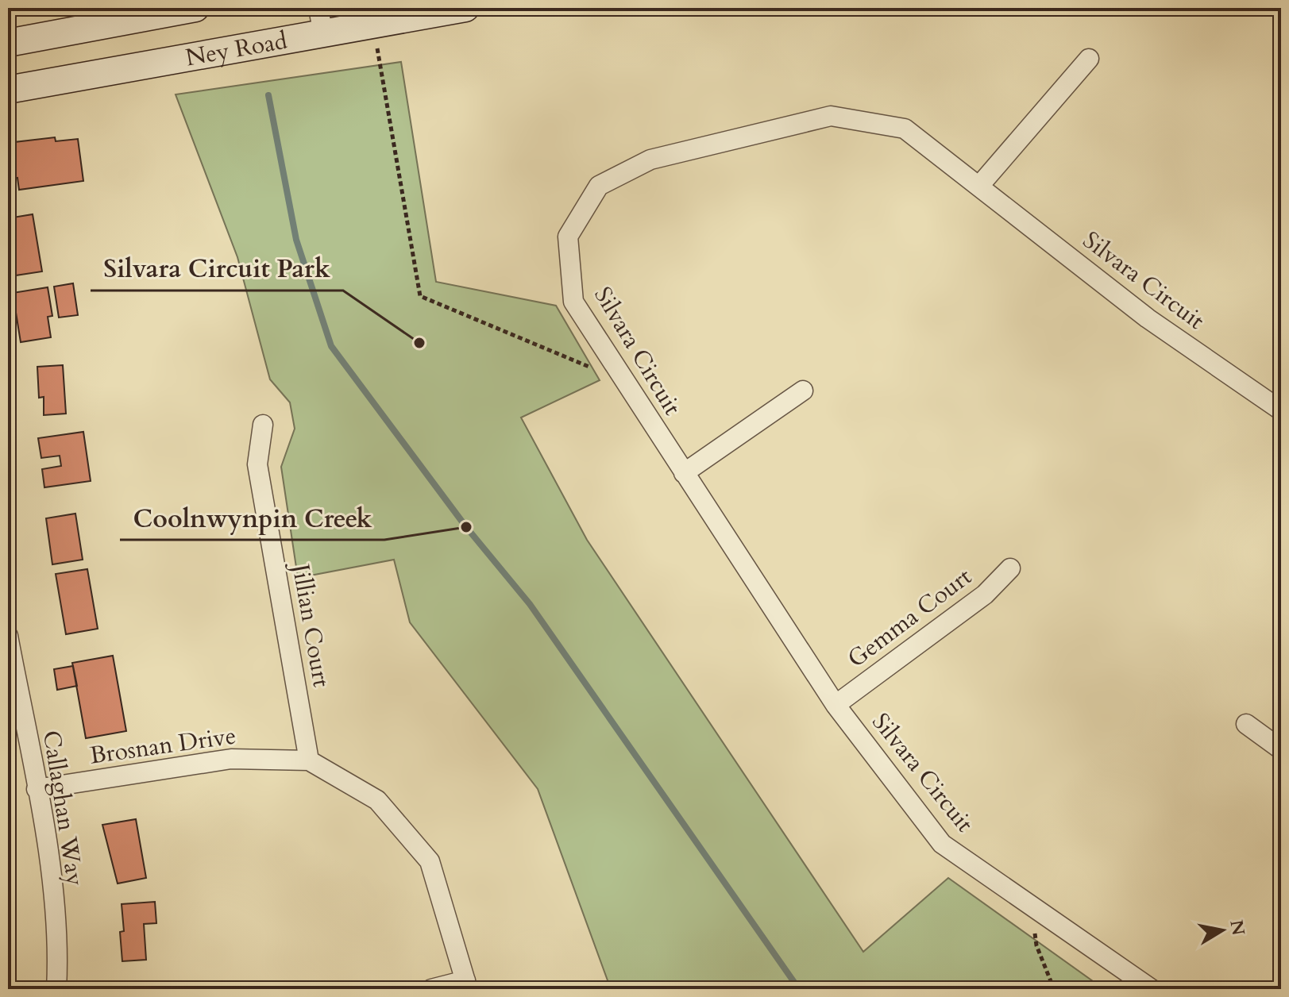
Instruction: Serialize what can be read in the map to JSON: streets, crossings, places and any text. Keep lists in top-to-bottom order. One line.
{"streets":{"main road":["Ney Road"],"street":["Silvara Circuit","Gemma Court","Jillian Court","Brosnan Drive","Callaghan Way"]},"crossings":[["Silvara Circuit","Gemma Court"],["Jillian Court","Brosnan Drive"],["Brosnan Drive","Callaghan Way"]],"places":["Silvara Circuit Park","Coolnwynpin Creek"],"north":"right"}
